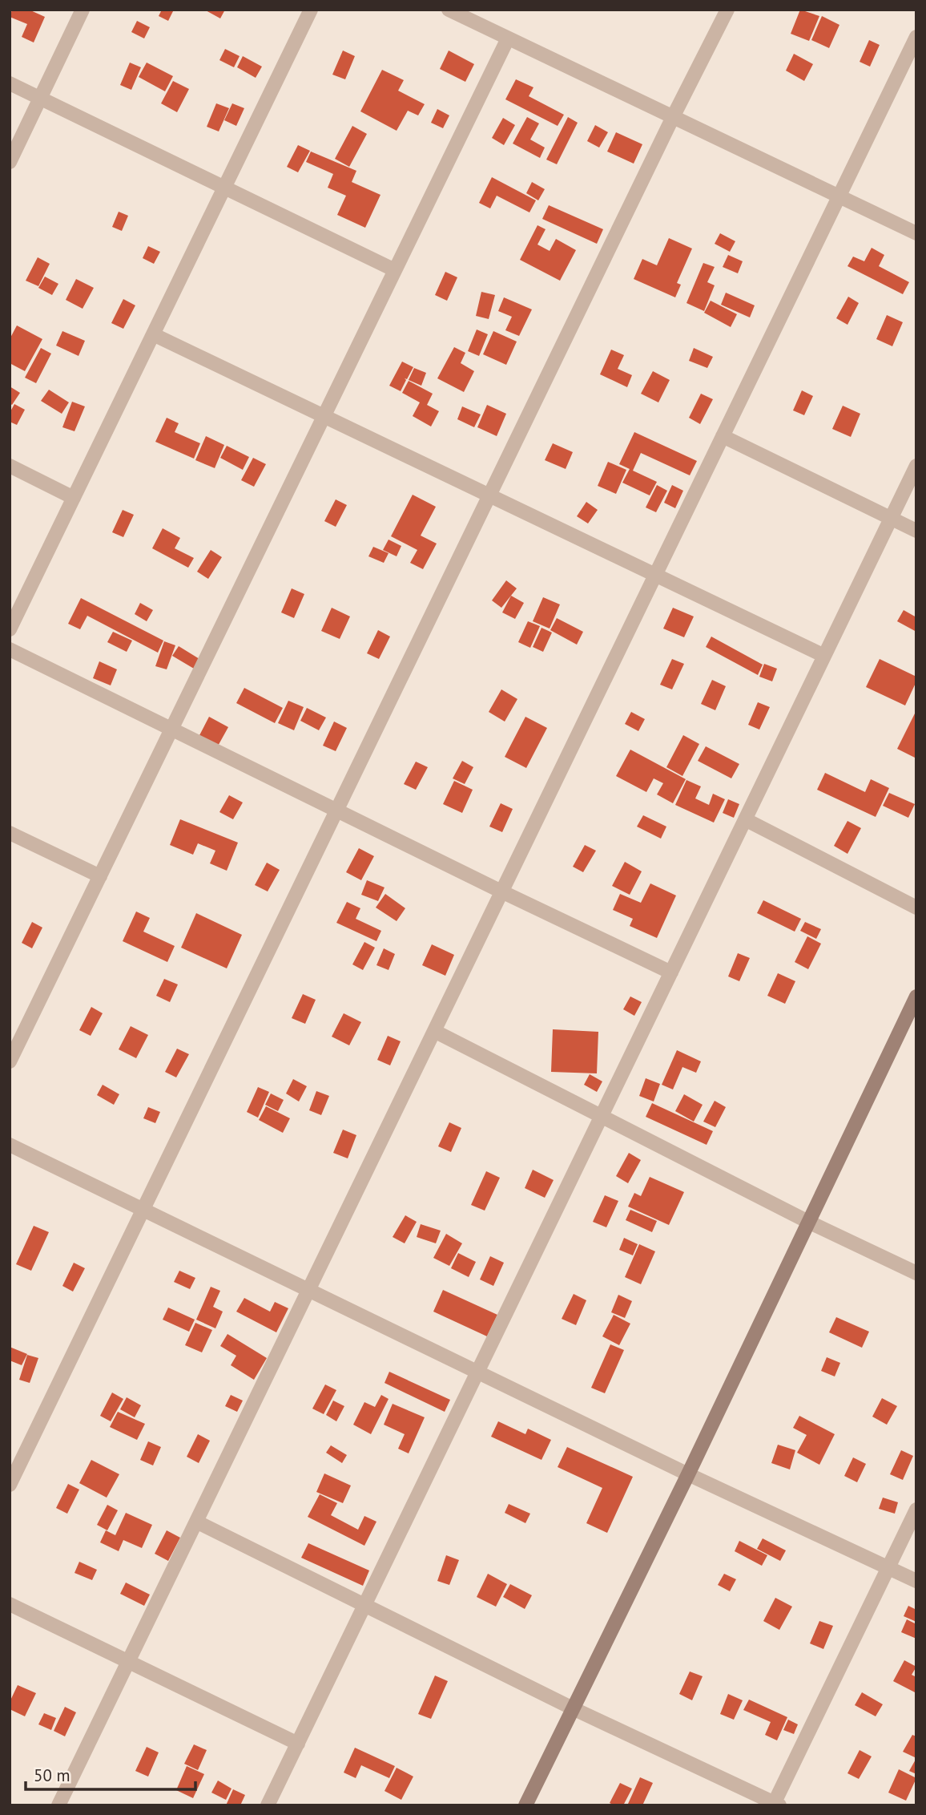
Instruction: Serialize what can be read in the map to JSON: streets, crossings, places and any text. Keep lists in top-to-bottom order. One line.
{"scale_bar":"50 m"}
